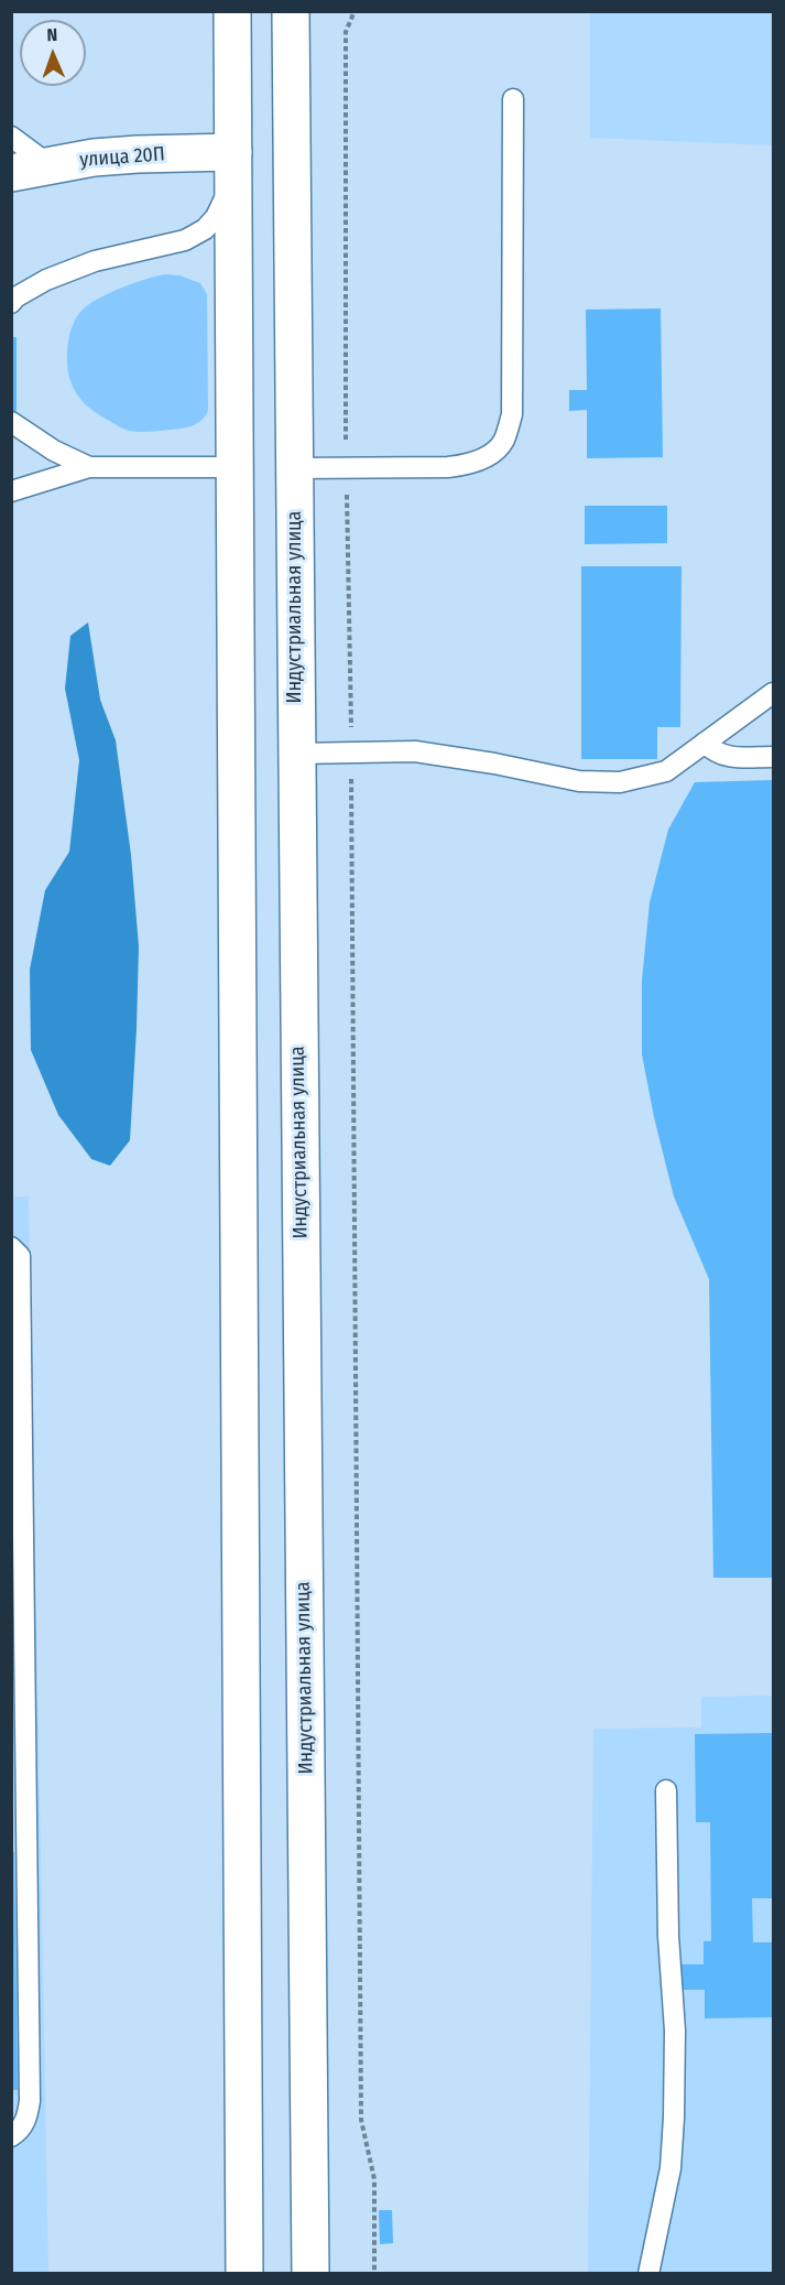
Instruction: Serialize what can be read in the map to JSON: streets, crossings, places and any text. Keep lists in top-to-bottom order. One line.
{"streets":{"main road":["улица 20П","Индустриальная улица"]},"north":"top"}
